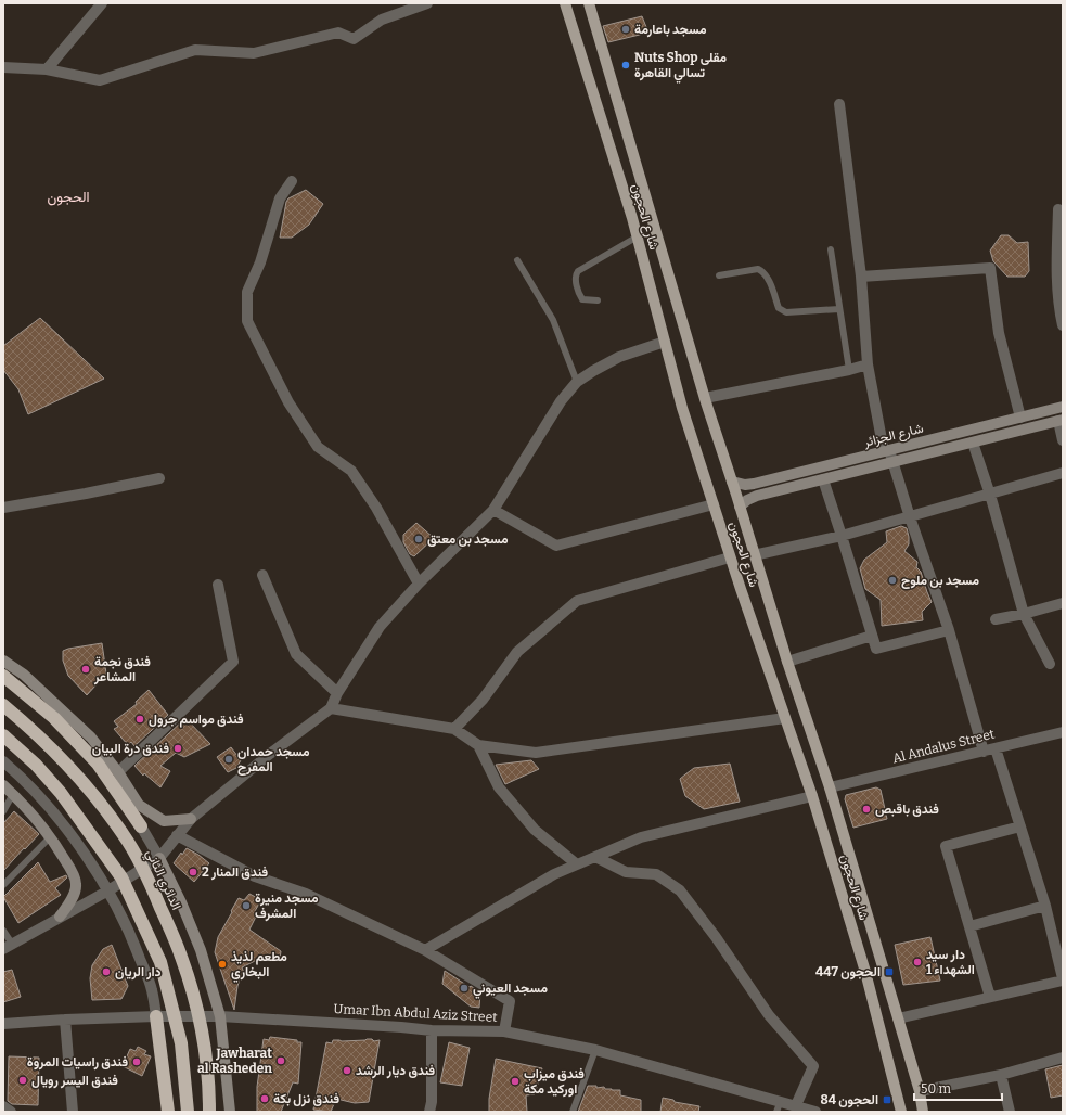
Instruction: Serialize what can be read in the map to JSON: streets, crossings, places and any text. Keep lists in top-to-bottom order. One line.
{"streets":{"highway":["الدائري الثاني"],"main road":["شارع الحجون"],"street":["شارع الجزائر","Al Andalus Street","Umar Ibn Abdul Aziz Street"]},"crossings":[["شارع الحجون","شارع الجزائر"],["شارع الحجون","Al Andalus Street"]],"districts":["الحجون"],"places":{"other":["مسجد باعارمة","Nuts Shop مقلى تسالي القاهرة","مسجد بن معتق","مسجد بن ملوح","فندق نجمة المشاعر","فندق مواسم جرول","فندق درة البيان","مسجد حمدان المفرح","فندق باقبص","فندق المنار 2","مسجد منيرة المشرف","دار سيد الشهداء 1","مطعم لذيذ البخاري","دار الريان","مسجد العيوني","Jawharat al Rasheden","فندق راسيات المروة","فندق ديار الرشد","فندق اليسر رويال","فندق ميزاب اوركيد مكة","فندق نزل بكة"],"transit":["الحجون 447","الحجون 84"]},"scale_bar":"50 m"}
